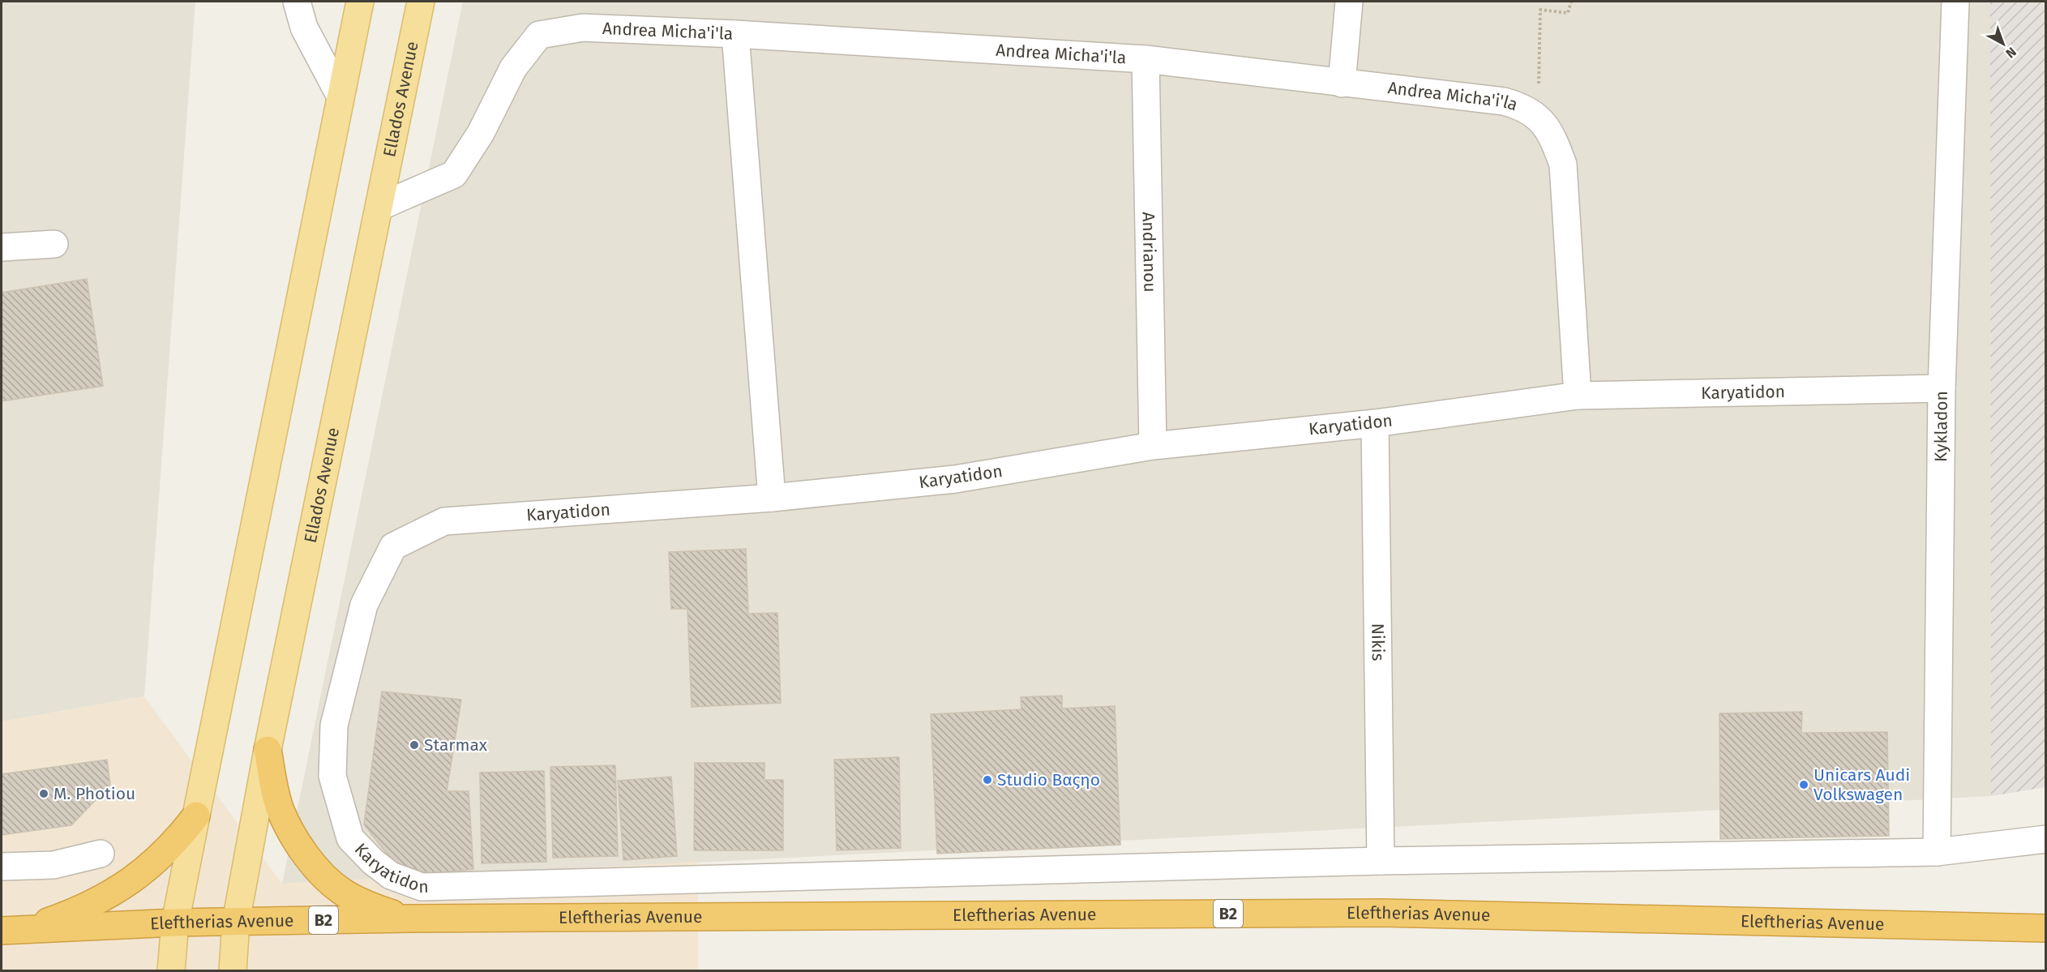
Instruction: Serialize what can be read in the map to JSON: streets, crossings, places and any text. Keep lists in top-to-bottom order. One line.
{"streets":{"highway":["B2","Eleftherias Avenue"],"main road":["Ellados Avenue"],"street":["Andrea Micha'i'la","Andrianou","Karyatidon","Kykladon","Nikis"]},"crossings":[["Andrea Micha'i'la","Ellados Avenue"],["Andrea Micha'i'la","Andrianou"],["Andrea Micha'i'la","Karyatidon"],["Ellados Avenue","Eleftherias Avenue"],["Andrianou","Karyatidon"],["Karyatidon","Kykladon"],["Karyatidon","Nikis"]],"places":["Starmax","Studio Βαςηο","Unicars Audi Volkswagen","M. Photiou"],"north":"bottom right"}
